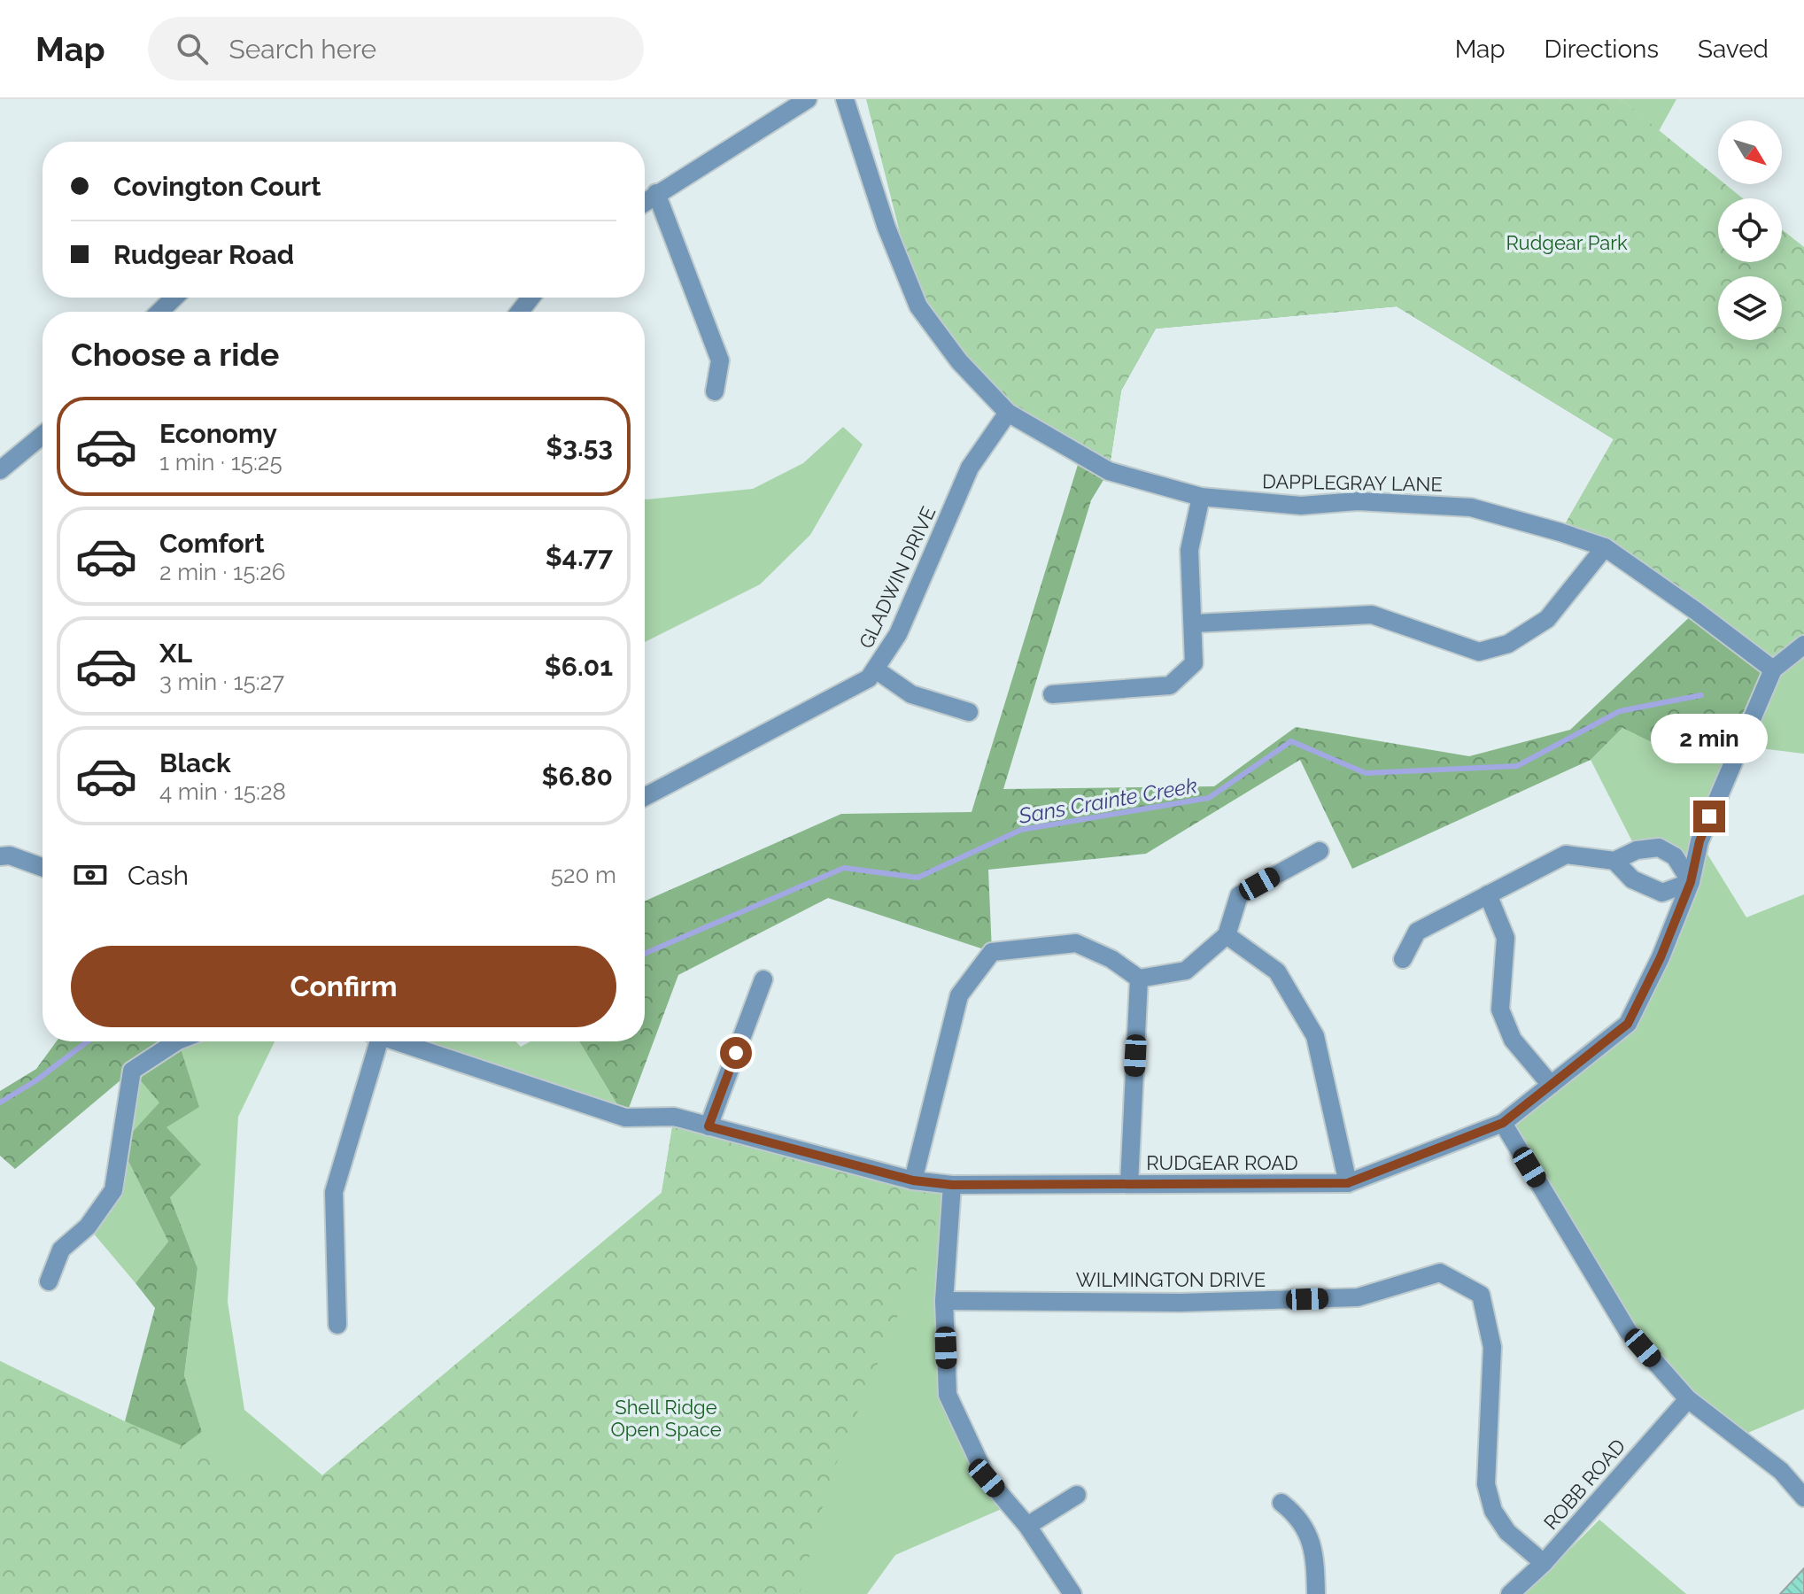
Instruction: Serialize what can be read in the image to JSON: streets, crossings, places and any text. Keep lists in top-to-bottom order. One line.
{"streets":{"street":["DAPPLEGRAY LANE","GLADWIN DRIVE","RUDGEAR ROAD","WILMINGTON DRIVE","ROBB ROAD"]},"crossings":[["DAPPLEGRAY LANE","GLADWIN DRIVE"],["DAPPLEGRAY LANE","RUDGEAR ROAD"],["WILMINGTON DRIVE","ROBB ROAD"]],"water":["Sans Crainte Creek"],"parks":["Rudgear Park","Shell Ridge Open Space"],"north":"bottom right","page":{"header":"Map","search":"Search here","nav":["Map","Directions","Saved"],"banner":["Covington Court","Rudgear Road"],"heading":"Choose a ride","list":[{"name":"Economy","note":"1 min · 15:25","value":"$3.53"},{"name":"Comfort","note":"2 min · 15:26","value":"$4.77"},{"name":"XL","note":"3 min · 15:27","value":"$6.01"},{"name":"Black","note":"4 min · 15:28","value":"$6.80"}],"bubble":"2 min","pay":["Cash","520 m"],"buttons":"Confirm"}}
